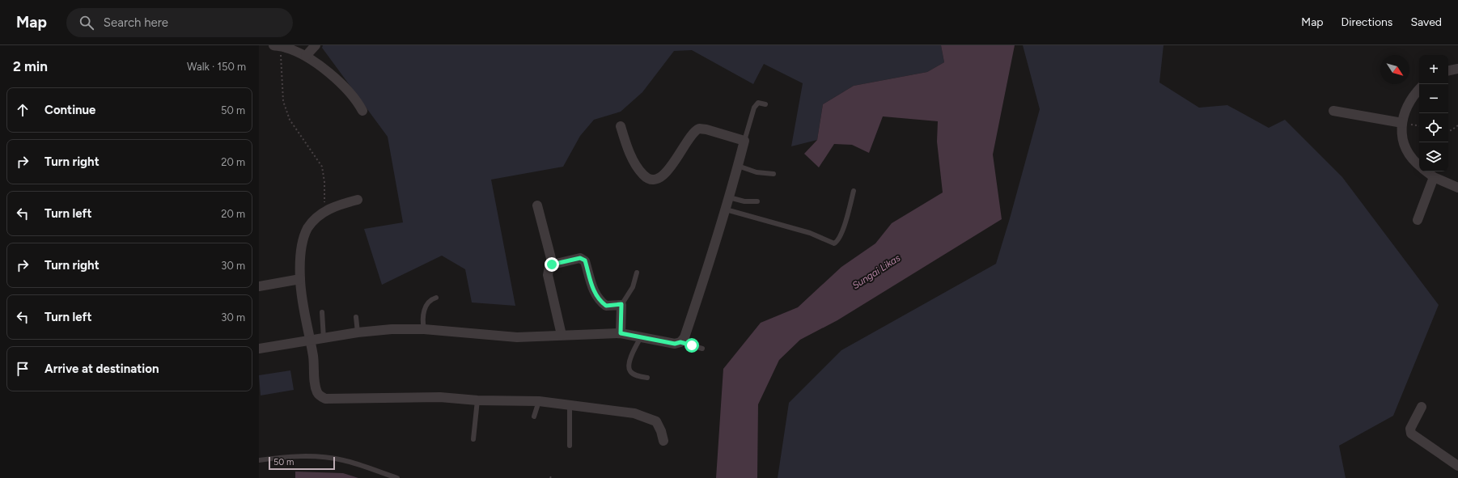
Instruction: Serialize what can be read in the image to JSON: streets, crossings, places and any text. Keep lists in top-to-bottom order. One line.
{"water":["Sungai Likas"],"scale_bar":"50 m","north":"bottom right","page":{"header":"Map","search":"Search here","nav":["Map","Directions","Saved"],"heading":["2 min","Walk · 150 m"],"map_buttons":["+","−"],"list":[["Continue","50 m"],["Turn right","20 m"],["Turn left","20 m"],["Turn right","30 m"],["Turn left","30 m"],"Arrive at destination"],"scale":"50 m"}}
